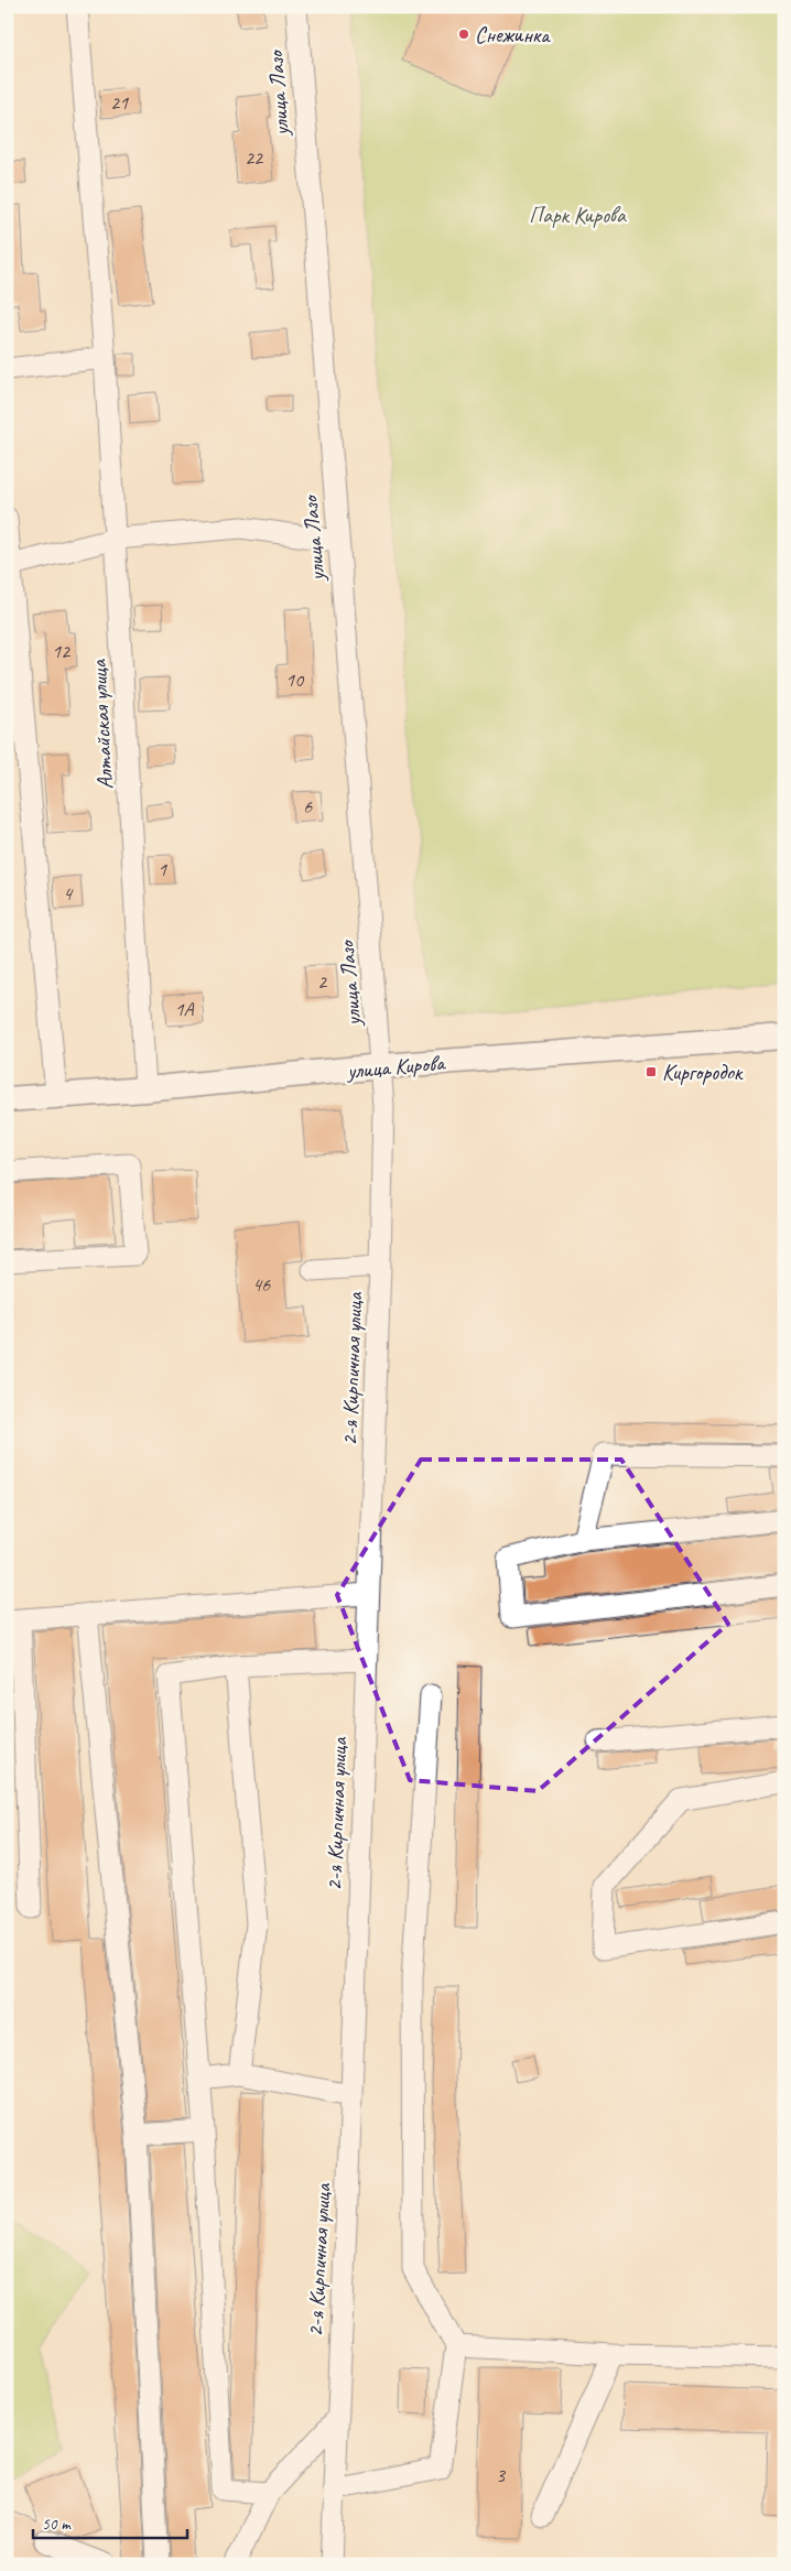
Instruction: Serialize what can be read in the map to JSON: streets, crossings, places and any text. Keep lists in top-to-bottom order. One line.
{"streets":{"main road":["улица Кирова"],"street":["улица Лазо","Алтайская улица","2-я Кирпичная улица"]},"crossings":[["улица Лазо","улица Кирова"],["улица Лазо","2-я Кирпичная улица"],["Алтайская улица","улица Кирова"],["улица Кирова","2-я Кирпичная улица"]],"parks":["Парк Кирова"],"places":{"other":["Снежинка"],"transit":["Киргородок"]},"house_numbers":["21","22","12","10","6","1","4","2","1А","46","3"],"scale_bar":"50 m"}
